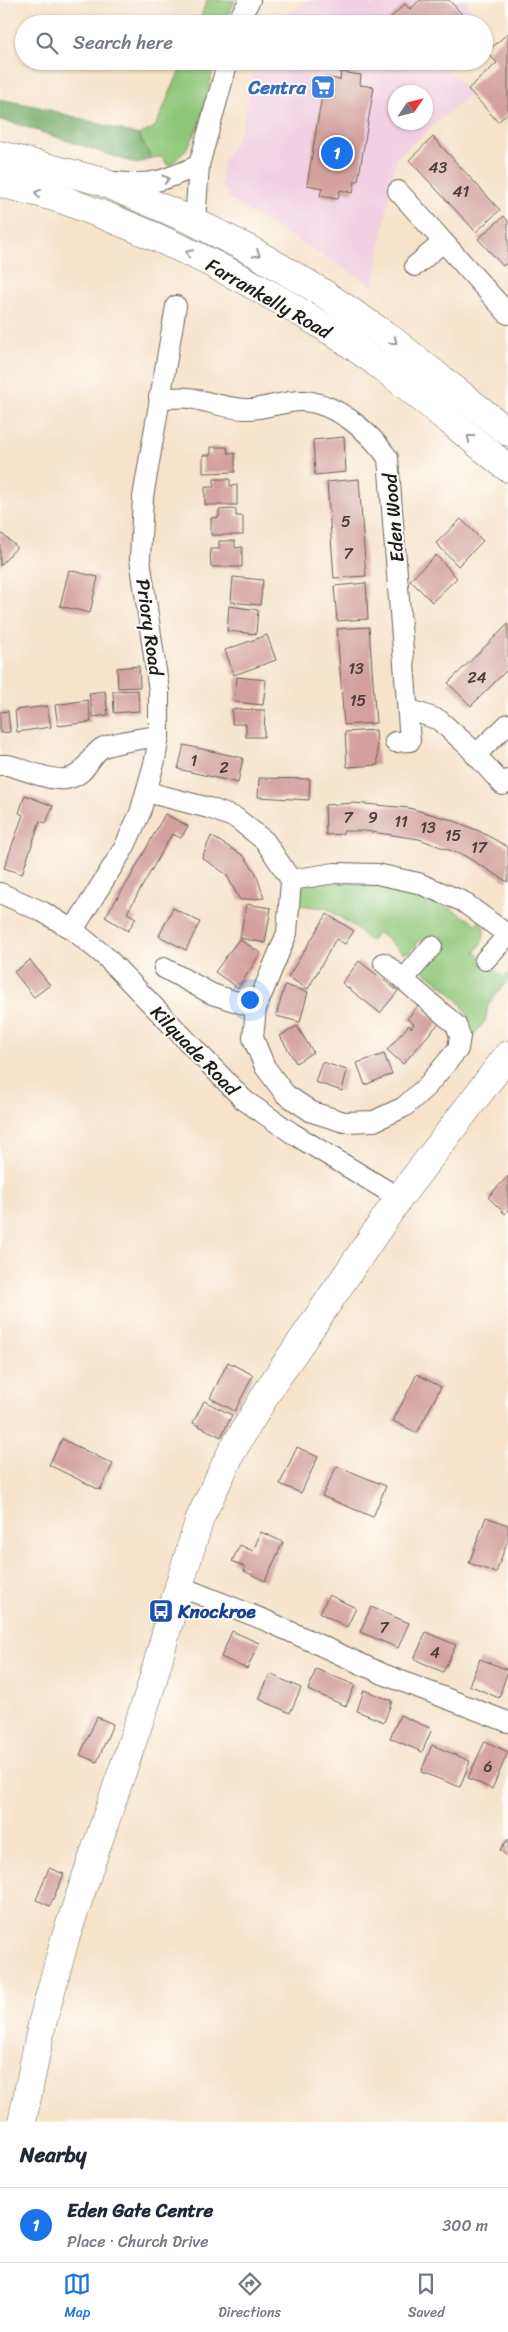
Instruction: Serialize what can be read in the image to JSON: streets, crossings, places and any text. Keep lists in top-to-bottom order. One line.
{"streets":{"main road":["Farrankelly Road"],"street":["Eden Wood","Priory Road","Kilquade Road"]},"crossings":[["Eden Wood","Priory Road"],["Priory Road","Kilquade Road"]],"places":{"supermarket":["Centra"],"bus stop":["Knockroe"]},"house_numbers":["43","41","5","7","13","24","15","1","2","7","9","11","13","15","17","7","4","6"],"north":"top right","page":{"search":"Search here","pins":"1","heading":"Nearby","list":[{"mark":"1","name":"Eden Gate Centre","note":"Place · Church Drive","value":"300 m"}],"nav":["Map","Directions","Saved"]}}
